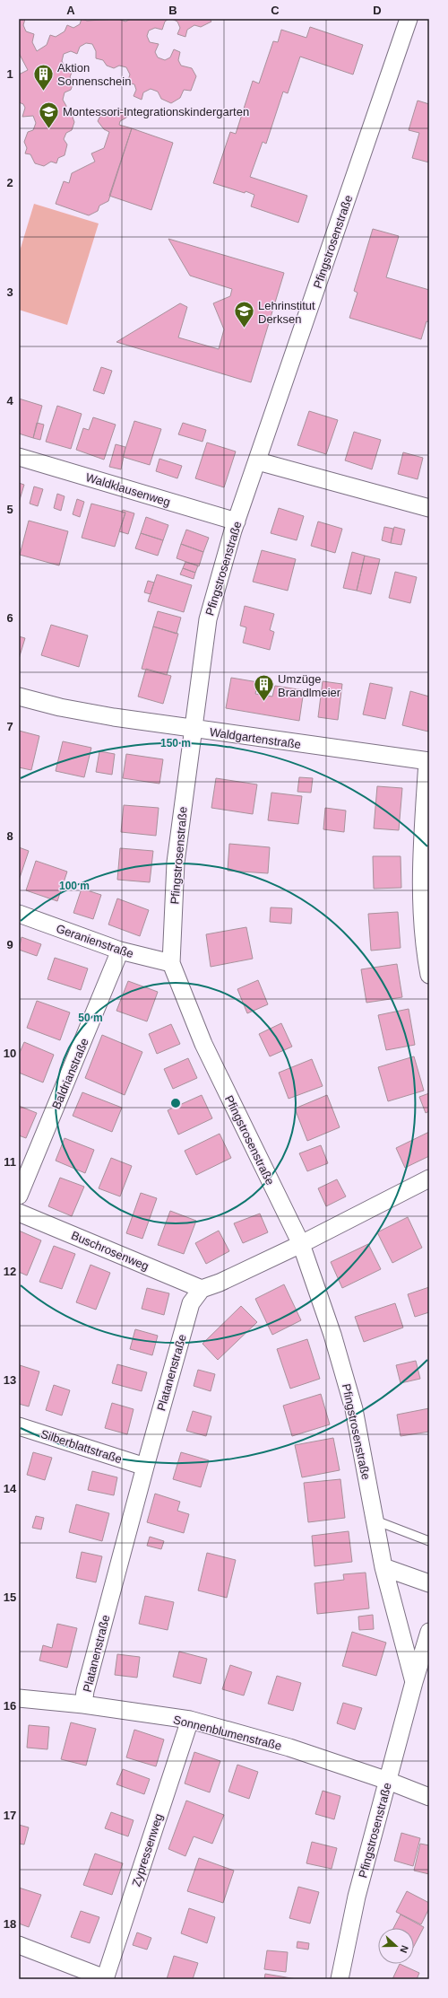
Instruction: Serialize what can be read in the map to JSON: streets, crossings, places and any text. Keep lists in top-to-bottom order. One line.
{"streets":{"street":["Pfingstrosenstraße","Waldklausenweg","Waldgartenstraße","Geranienstraße","Baldrianstraße","Buschrosenweg","Platanenstraße","Silberblattstraße","Sonnenblumenstraße","Zypressenweg"]},"crossings":[["Pfingstrosenstraße","Waldklausenweg"],["Pfingstrosenstraße","Waldgartenstraße"],["Pfingstrosenstraße","Geranienstraße"],["Pfingstrosenstraße","Sonnenblumenstraße"],["Geranienstraße","Baldrianstraße"],["Buschrosenweg","Platanenstraße"],["Platanenstraße","Silberblattstraße"],["Platanenstraße","Sonnenblumenstraße"],["Sonnenblumenstraße","Zypressenweg"]],"places":{"building":["Aktion Sonnenschein","Umzüge Brandlmeier"],"school or university":["Montessori-Integrationskindergarten","Lehrinstitut Derksen"]},"north":"right","grid":{"columns":["A","B","C","D"],"rows":["1","2","3","4","5","6","7","8","9","10","11","12","13","14","15","16","17","18"]},"rings":["150 m","100 m","50 m"]}
